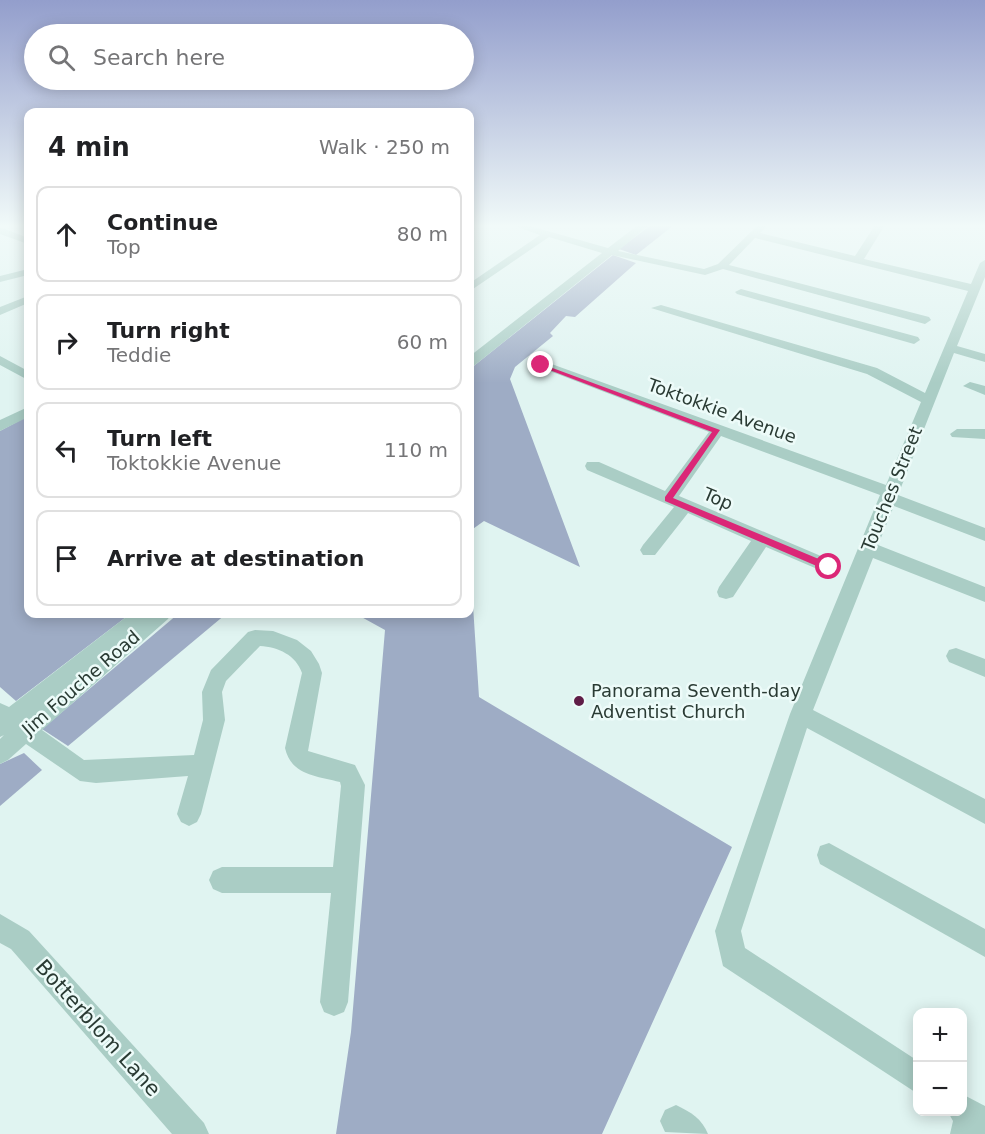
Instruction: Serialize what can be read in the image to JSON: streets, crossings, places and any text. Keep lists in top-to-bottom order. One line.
{"streets":{"street":["Toktokkie Avenue","Touches Street","Top","Jim Fouche Road","Botterblom Lane"]},"crossings":[["Toktokkie Avenue","Touches Street"]],"places":["Panorama Seventh-day Adventist Church"],"page":{"search":"Search here","heading":["4 min","Walk · 250 m"],"list":[["Continue","Top","80 m"],["Turn right","Teddie","60 m"],["Turn left","Toktokkie Avenue","110 m"],"Arrive at destination"],"map_buttons":["+","−"]}}
